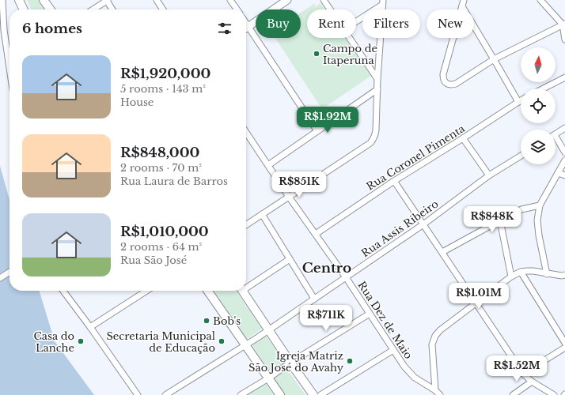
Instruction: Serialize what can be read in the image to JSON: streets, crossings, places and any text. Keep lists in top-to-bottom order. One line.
{"streets":{"street":["Rua Coronel Pimenta","Rua Assis Ribeiro","Rua Dez de Maio"]},"crossings":[["Rua Coronel Pimenta","Rua Dez de Maio"],["Rua Assis Ribeiro","Rua Dez de Maio"]],"districts":["Centro"],"places":["Campo de Itaperuna","Bob's","Casa do Lanche","Secretaria Municipal de Educação","Igreja Matriz São José do Avahy"],"north":"top","page":{"chip":["Buy","Rent","Filters","New"],"heading":"6 homes","list":[{"name":"R$1,920,000","note":"5 rooms · 143 m² · House"},{"name":"R$848,000","note":"2 rooms · 70 m² · Rua Laura de Barros"},{"name":"R$1,010,000","note":"2 rooms · 64 m² · Rua São José"}],"price":["R$1.92M","R$851K","R$848K","R$1.01M","R$711K","R$1.52M"]}}
